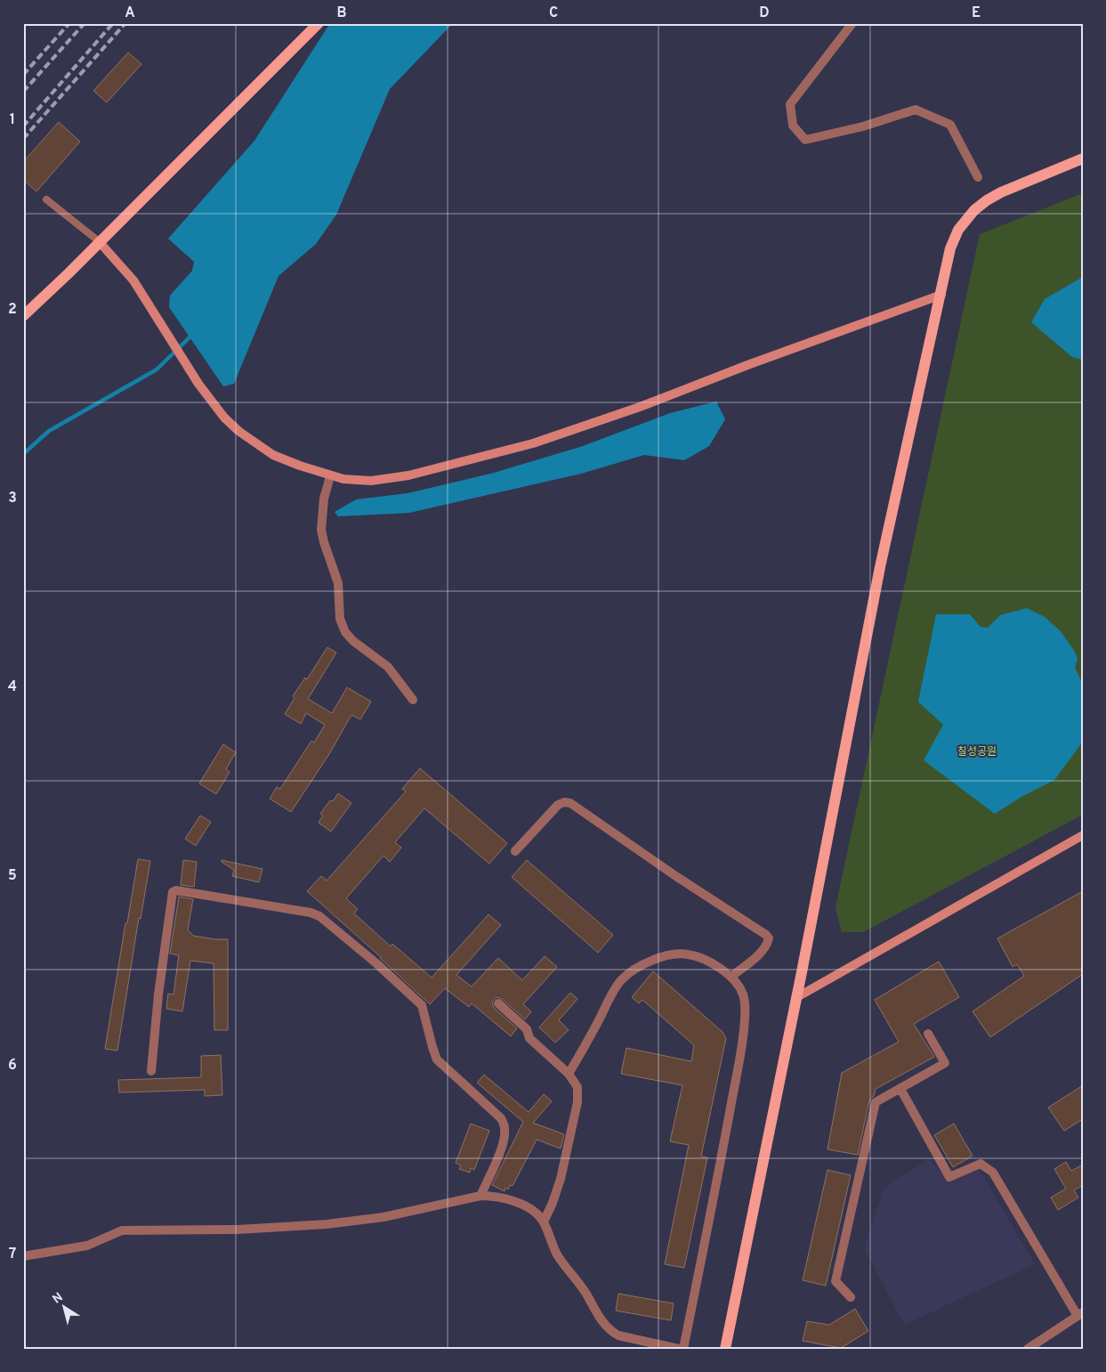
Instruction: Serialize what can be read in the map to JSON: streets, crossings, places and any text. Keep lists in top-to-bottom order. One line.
{"parks":["칠성공원"],"north":"top left","grid":{"columns":["A","B","C","D","E"],"rows":["1","2","3","4","5","6","7"]}}
